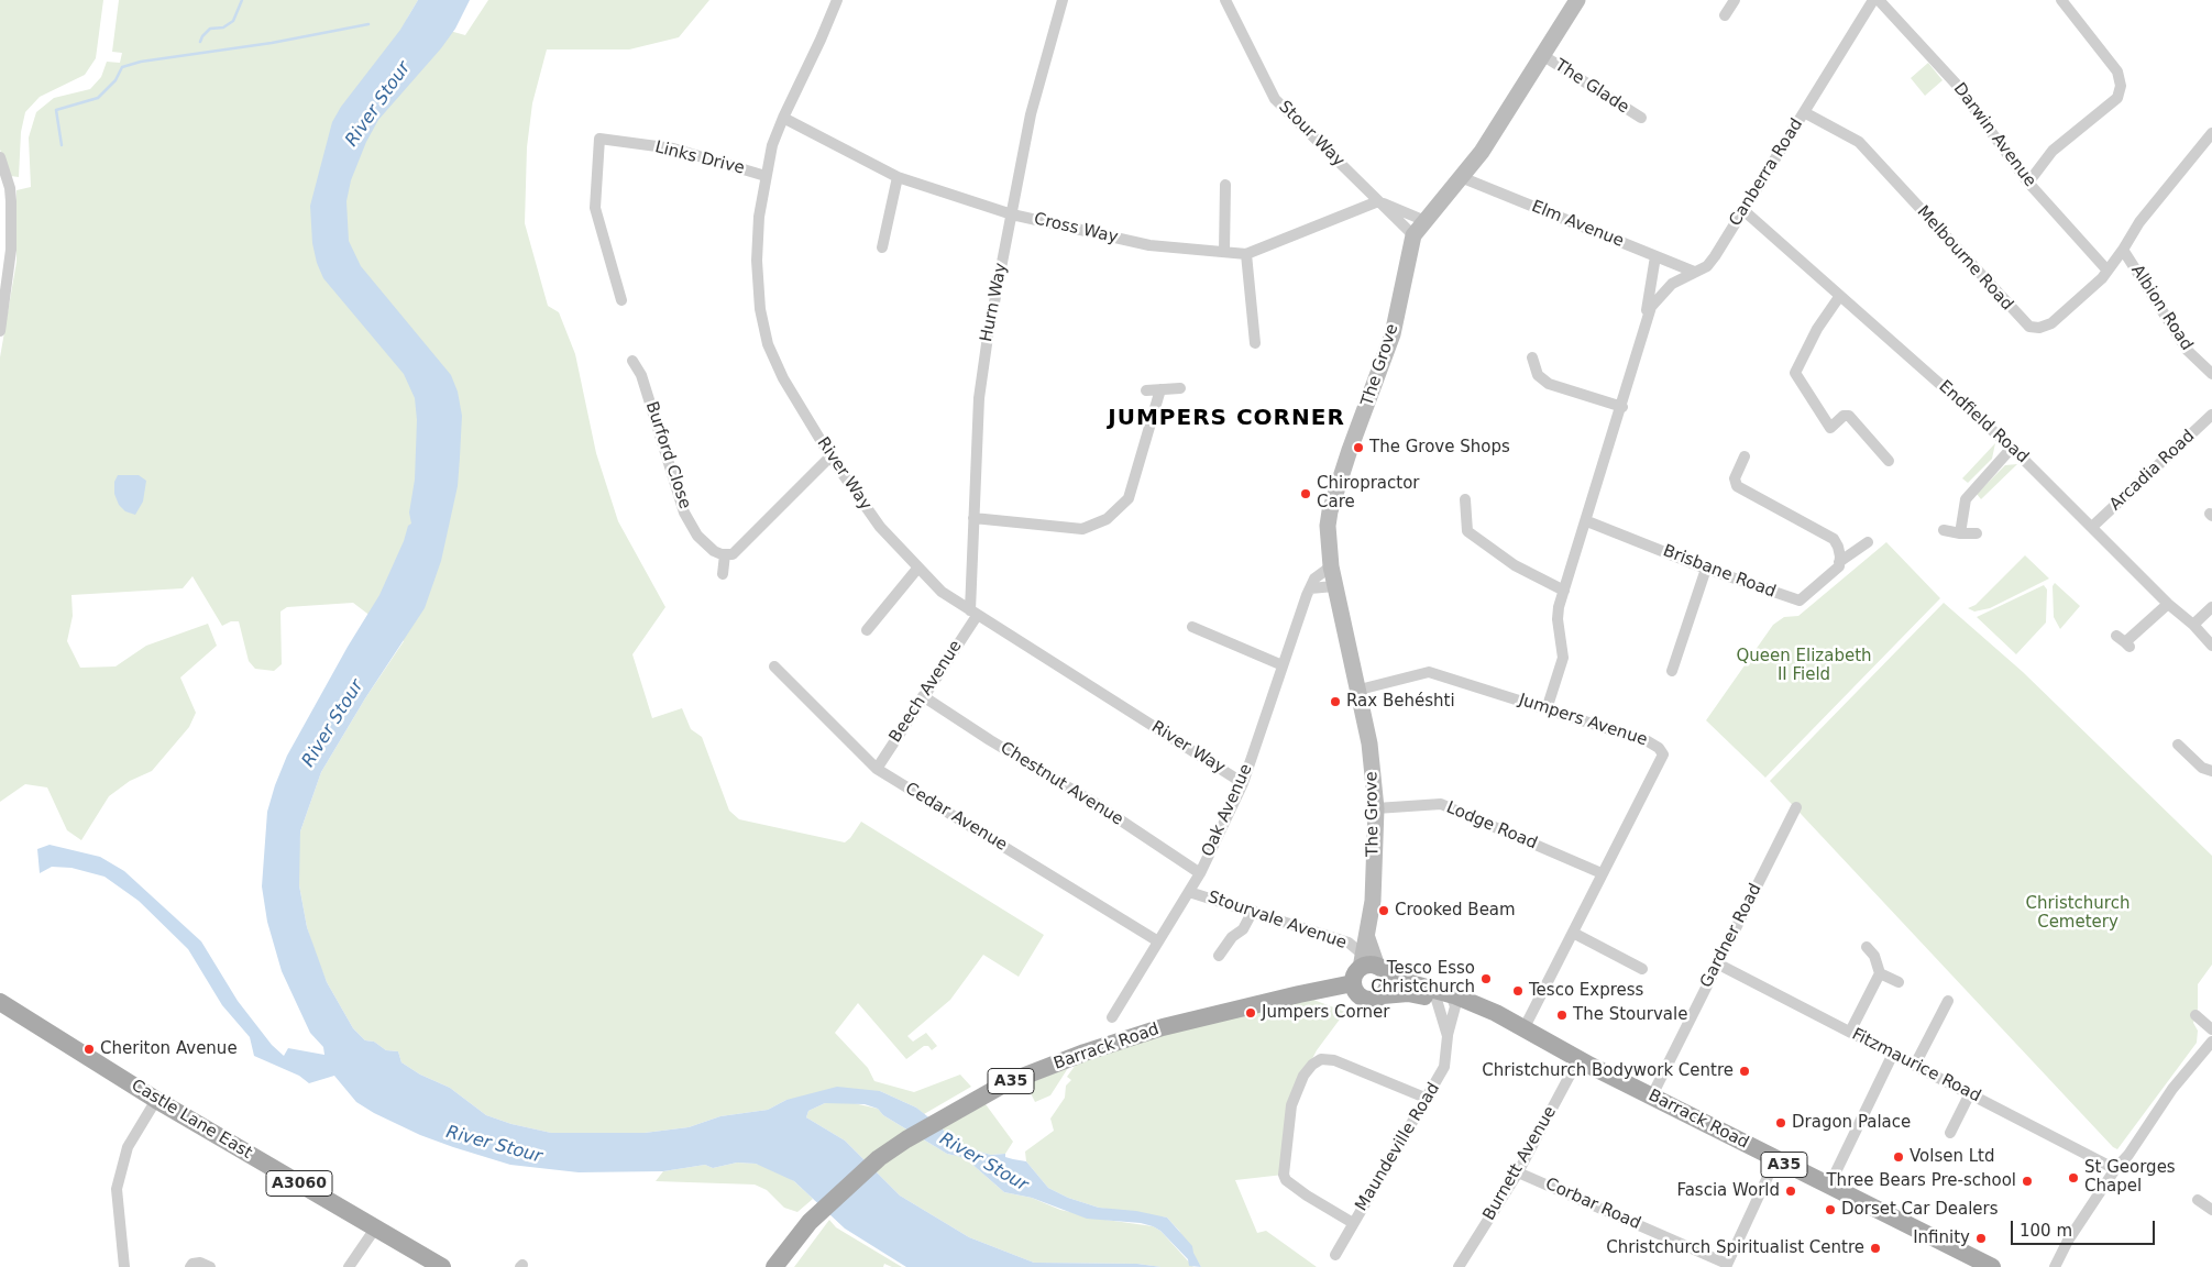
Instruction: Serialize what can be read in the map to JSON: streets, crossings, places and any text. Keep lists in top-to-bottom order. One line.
{"streets":{"main road":["Barrack Road","A35","Castle Lane East","A3060"],"street":["The Glade","Stour Way","Darwin Avenue","Links Drive","Canberra Road","Elm Avenue","Cross Way","Melbourne Road","Hurn Way","Albion Road","The Grove","Endfield Road","Burford Close","Arcadia Road","River Way","Brisbane Road","Beech Avenue","Jumpers Avenue","Chestnut Avenue","Oak Avenue","Cedar Avenue","Lodge Road","Stourvale Avenue","Gardner Road","Fitzmaurice Road","Maundeville Road","Burnett Avenue","Corbar Road"]},"crossings":[["The Glade","The Grove"],["Stour Way","Cross Way"],["Stour Way","The Grove"],["Darwin Avenue","Melbourne Road"],["Links Drive","River Way"],["Canberra Road","Elm Avenue"],["Canberra Road","Melbourne Road"],["Canberra Road","Endfield Road"],["Canberra Road","Brisbane Road"],["Canberra Road","Jumpers Avenue"],["Elm Avenue","The Grove"],["Cross Way","Hurn Way"],["Cross Way","River Way"],["Melbourne Road","Albion Road"],["Hurn Way","River Way"],["Hurn Way","Beech Avenue"],["The Grove","Jumpers Avenue"],["The Grove","Oak Avenue"],["The Grove","Lodge Road"],["The Grove","Stourvale Avenue"],["The Grove","Barrack Road"],["The Grove","A35"],["Endfield Road","Arcadia Road"],["River Way","Beech Avenue"],["River Way","Oak Avenue"],["Beech Avenue","Chestnut Avenue"],["Beech Avenue","Cedar Avenue"],["Jumpers Avenue","Lodge Road"],["Jumpers Avenue","Barrack Road"],["Chestnut Avenue","Oak Avenue"],["Oak Avenue","Cedar Avenue"],["Oak Avenue","Stourvale Avenue"],["Stourvale Avenue","Barrack Road"],["Stourvale Avenue","A35"],["Gardner Road","Barrack Road"],["Gardner Road","Fitzmaurice Road"],["Barrack Road","A35"],["Barrack Road","Maundeville Road"],["Barrack Road","Burnett Avenue"],["Burnett Avenue","Corbar Road"]],"districts":["JUMPERS CORNER"],"water":["River Stour"],"parks":["Queen Elizabeth II Field","Christchurch Cemetery"],"places":["The Grove Shops","Chiropractor Care","Rax Behéshti","Crooked Beam","Tesco Esso Christchurch","Tesco Express","Jumpers Corner","The Stourvale","Cheriton Avenue","Christchurch Bodywork Centre","Dragon Palace","Volsen Ltd","St Georges Chapel","Three Bears Pre-school","Fascia World","Dorset Car Dealers","Infinity","Christchurch Spiritualist Centre"],"scale_bar":"100 m"}
